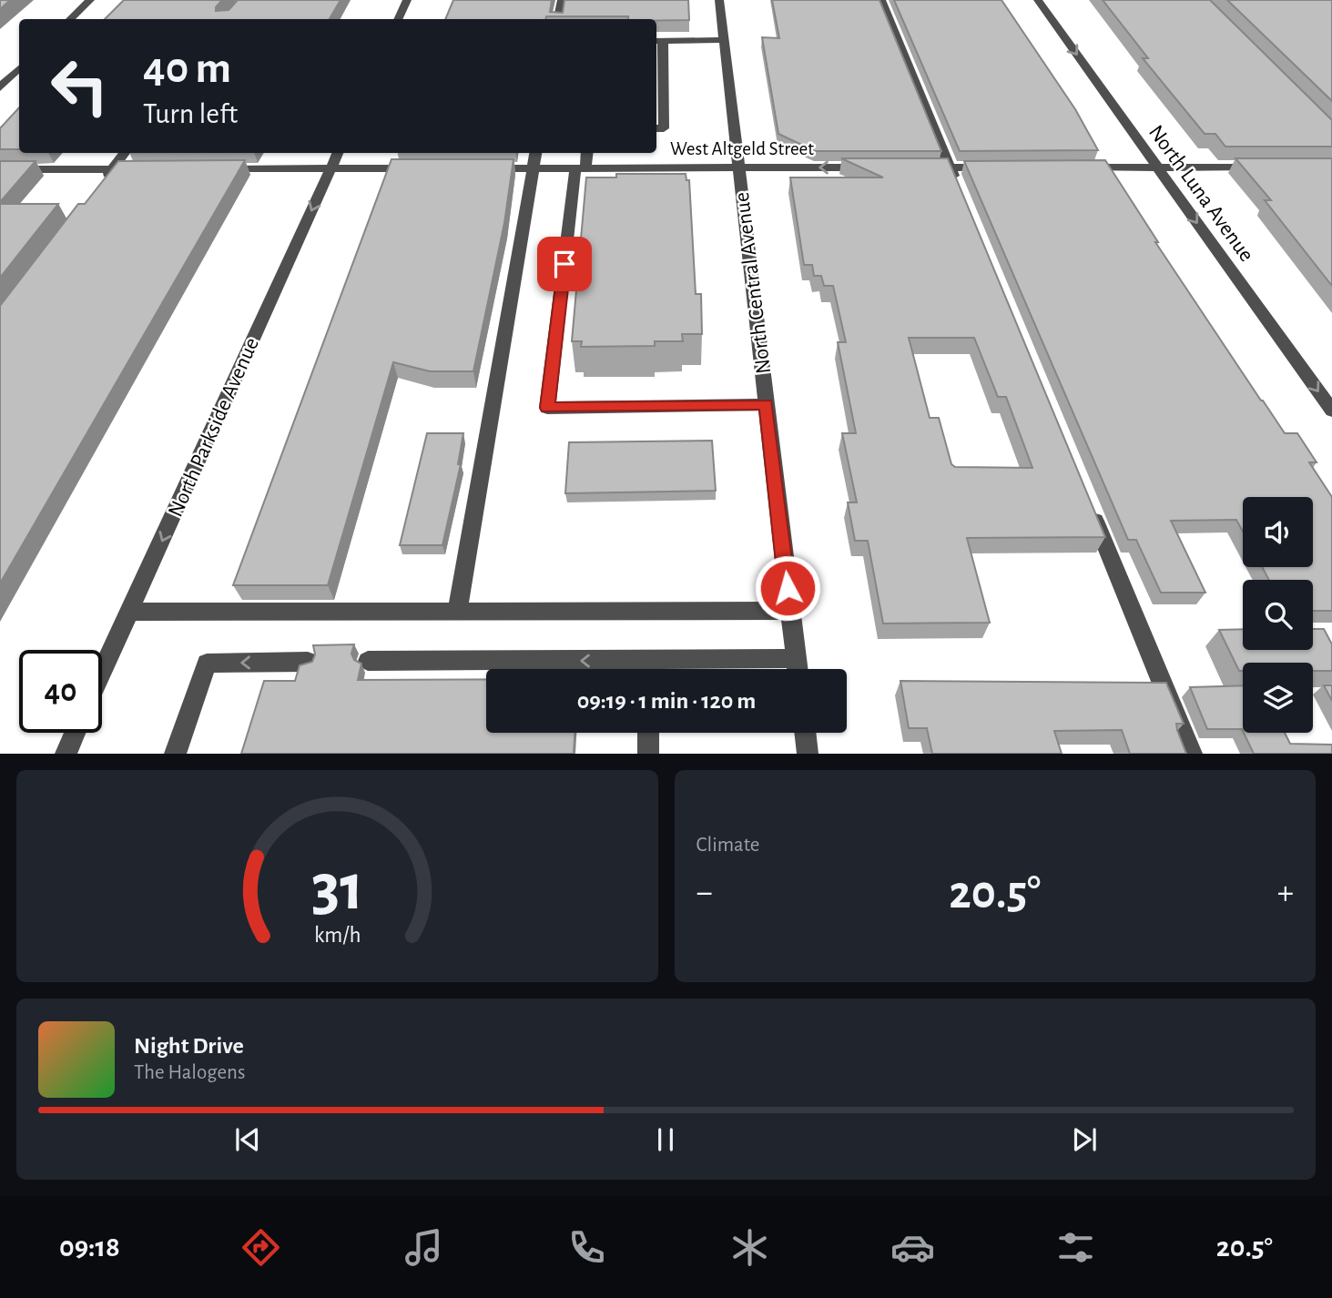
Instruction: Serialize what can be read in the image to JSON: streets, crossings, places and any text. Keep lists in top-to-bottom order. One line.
{"streets":{"street":["West Altgeld Street","North Luna Avenue","North Central Avenue","North Parkside Avenue"]},"crossings":[["West Altgeld Street","North Central Avenue"]],"one_way":["North Luna Avenue","North Parkside Avenue"],"page":{"turn":["40 m","Turn left"],"limit":"40","trip":"09:19 · 1 min · 120 m","tile":"Climate","heat":["−","20.5°","+"],"song":["Night Drive","The Halogens"],"tabs":["09:18","20.5°"],"gauge":["31","km/h"]}}
